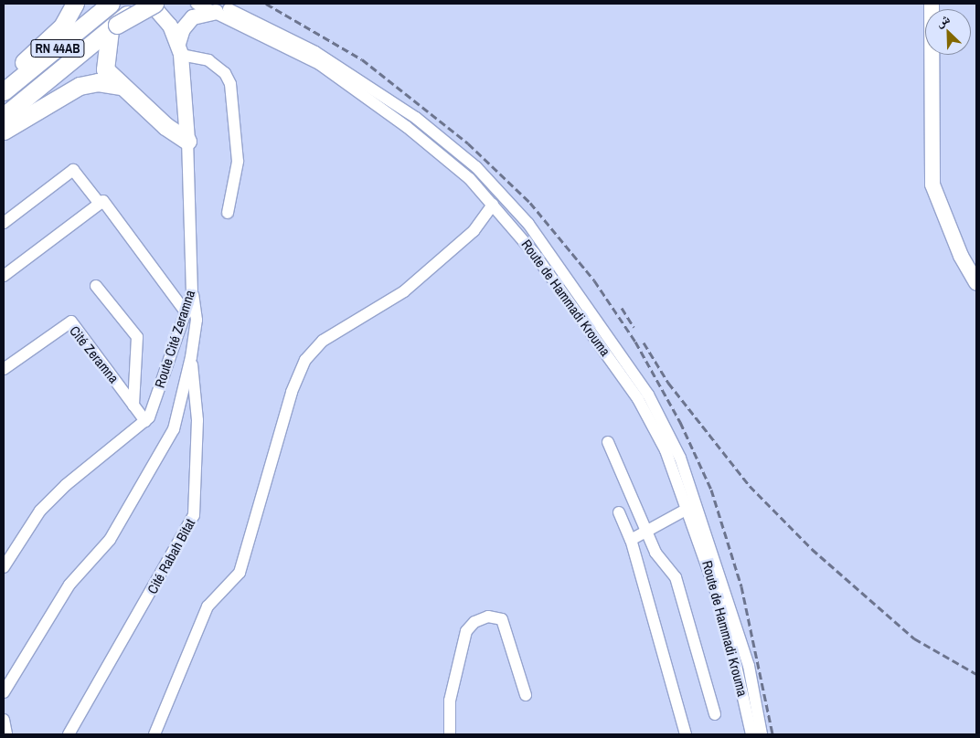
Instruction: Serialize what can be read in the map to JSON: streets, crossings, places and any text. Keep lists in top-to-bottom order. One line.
{"streets":{"highway":["RN 44AB"],"main road":["Route Cité Zeramna"],"street":["Route de Hammadi Krouma","Cité Zeramna","Cité Rabah Bitat"]},"crossings":[["Route Cité Zeramna","Cité Zeramna"],["Route Cité Zeramna","Cité Rabah Bitat"]],"north":"top left"}
